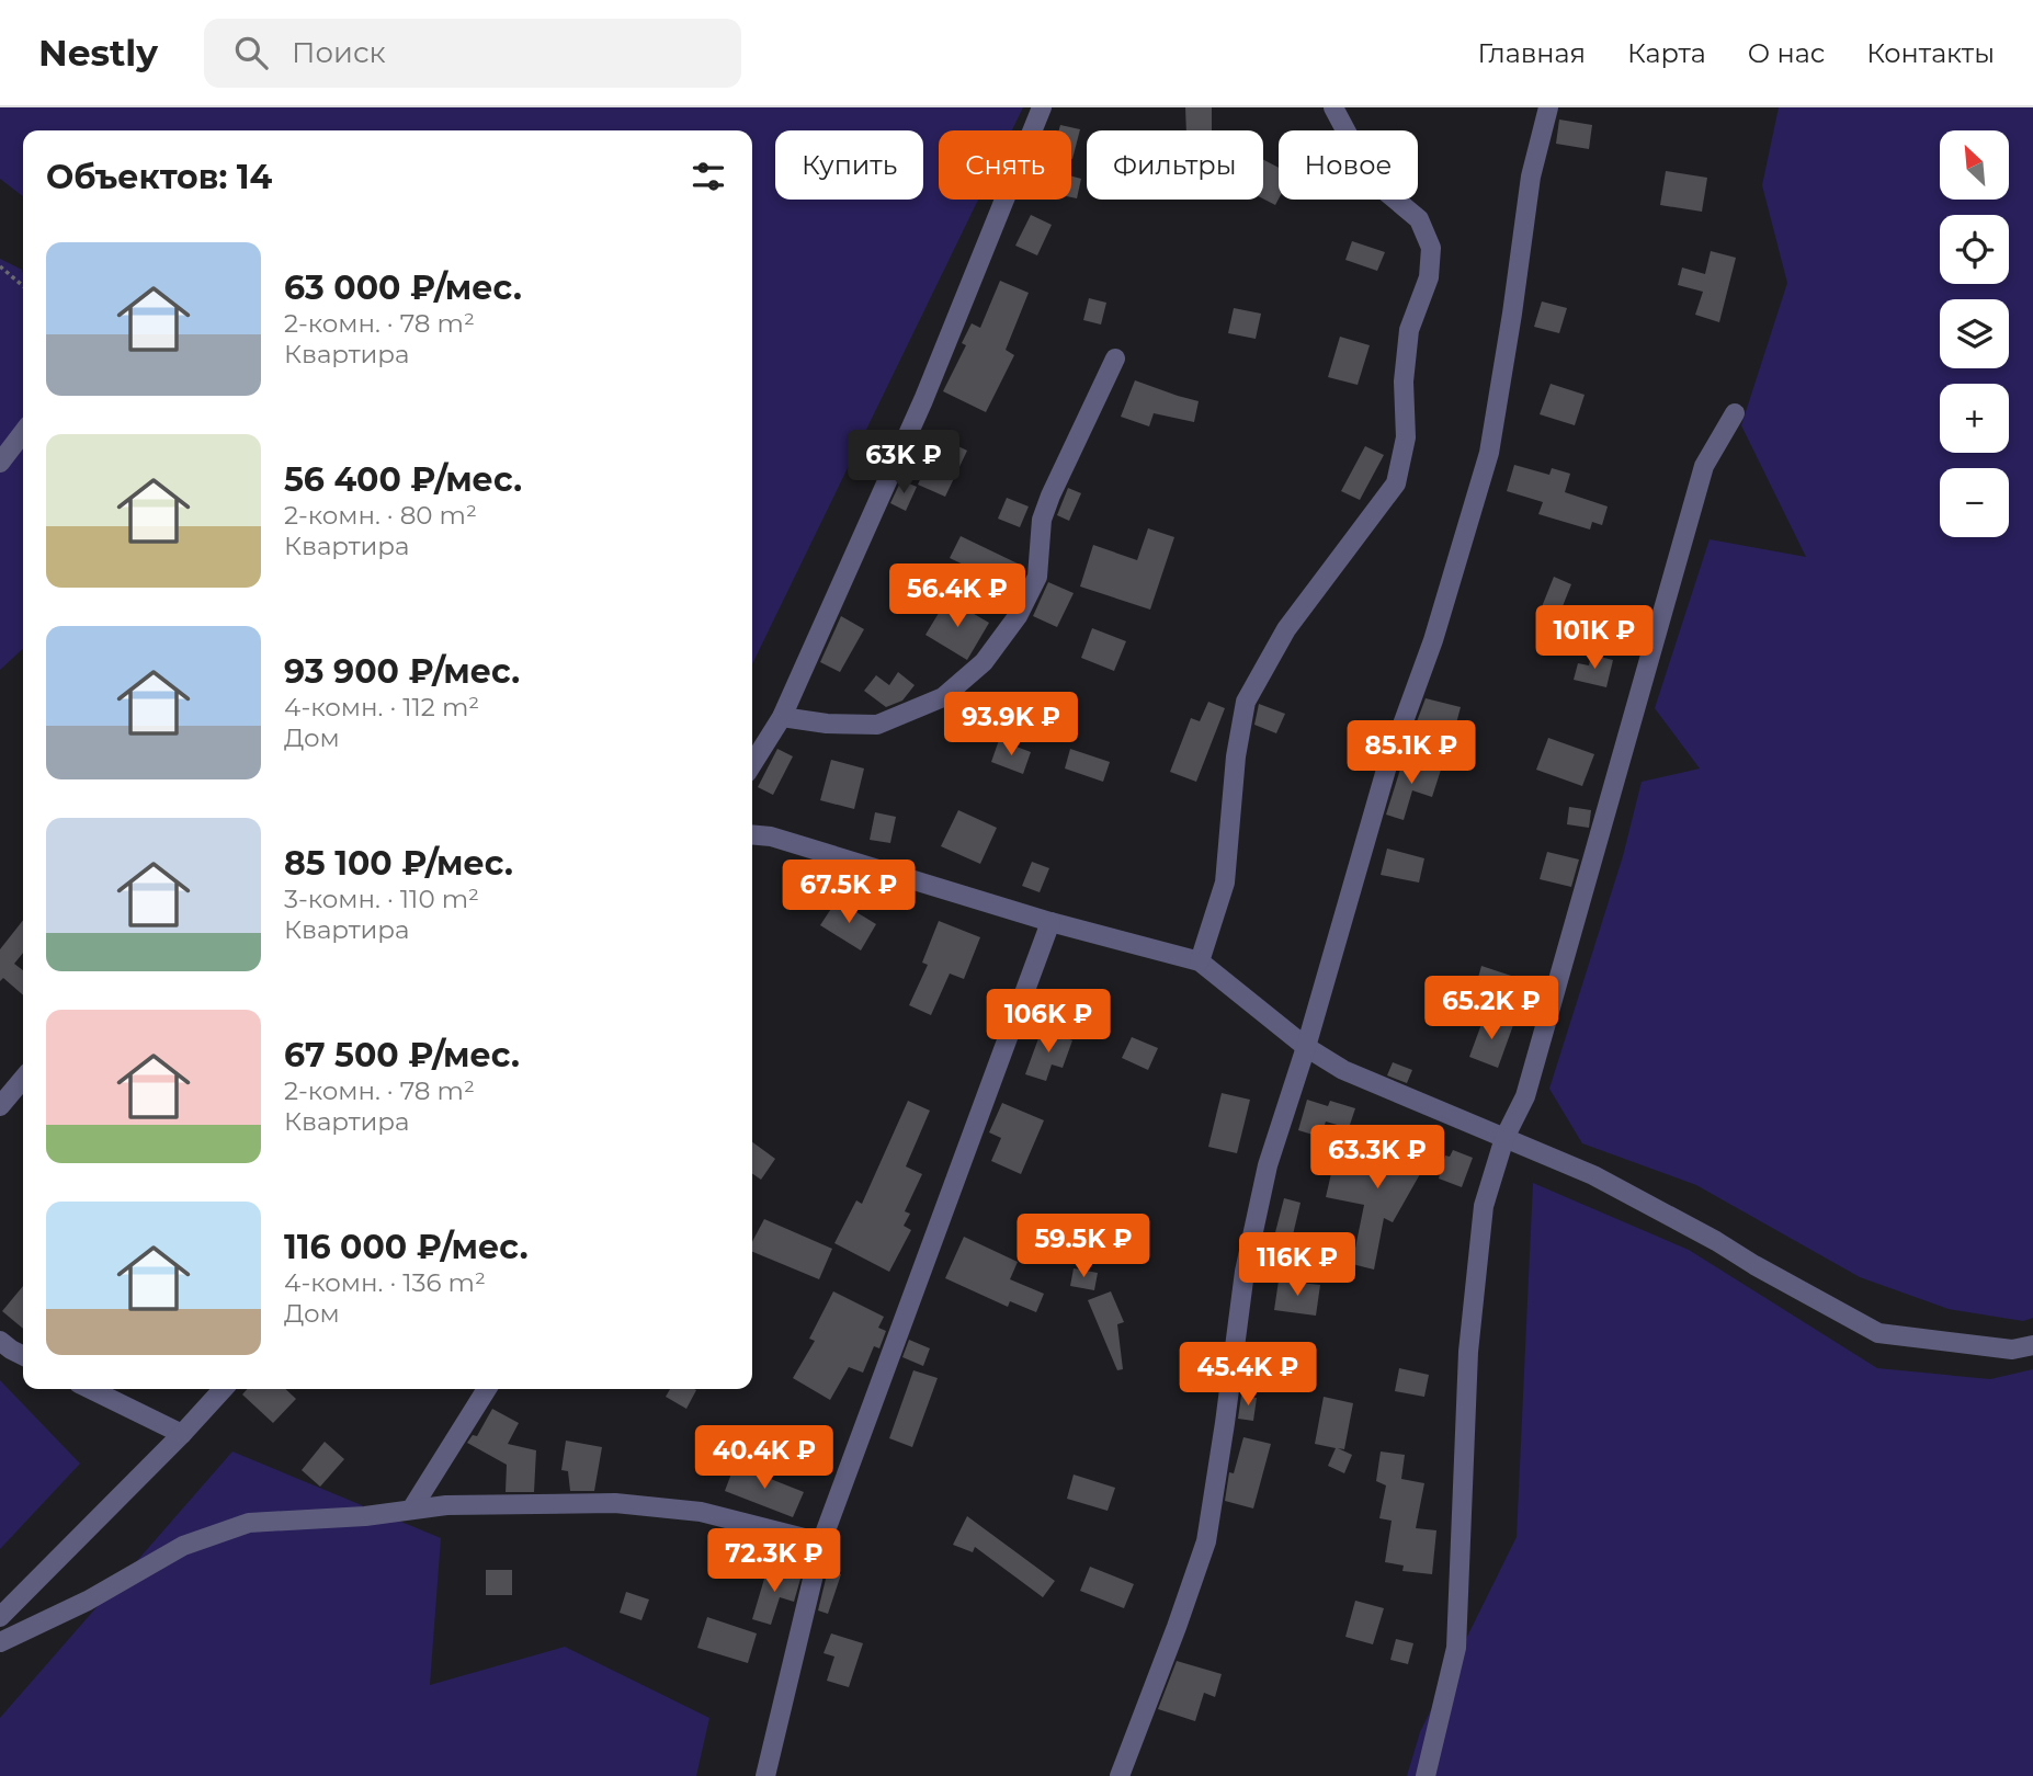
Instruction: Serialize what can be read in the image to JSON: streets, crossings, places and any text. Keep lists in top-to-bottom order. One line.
{"north":"top left","page":{"header":"Nestly","search":"Поиск","nav":["Главная","Карта","О нас","Контакты"],"map_buttons":["+","−"],"chip":["Купить","Снять","Фильтры","Новое"],"heading":"Объектов: 14","list":[{"name":"63 000 ₽/мес.","note":"2-комн. · 78 m² · Квартира"},{"name":"56 400 ₽/мес.","note":"2-комн. · 80 m² · Квартира"},{"name":"93 900 ₽/мес.","note":"4-комн. · 112 m² · Дом"},{"name":"85 100 ₽/мес.","note":"3-комн. · 110 m² · Квартира"},{"name":"67 500 ₽/мес.","note":"2-комн. · 78 m² · Квартира"},{"name":"116 000 ₽/мес.","note":"4-комн. · 136 m² · Дом"}],"price":["63K ₽","56.4K ₽","101K ₽","93.9K ₽","85.1K ₽","67.5K ₽","65.2K ₽","106K ₽","63.3K ₽","59.5K ₽","116K ₽","45.4K ₽","40.4K ₽","72.3K ₽"]}}
